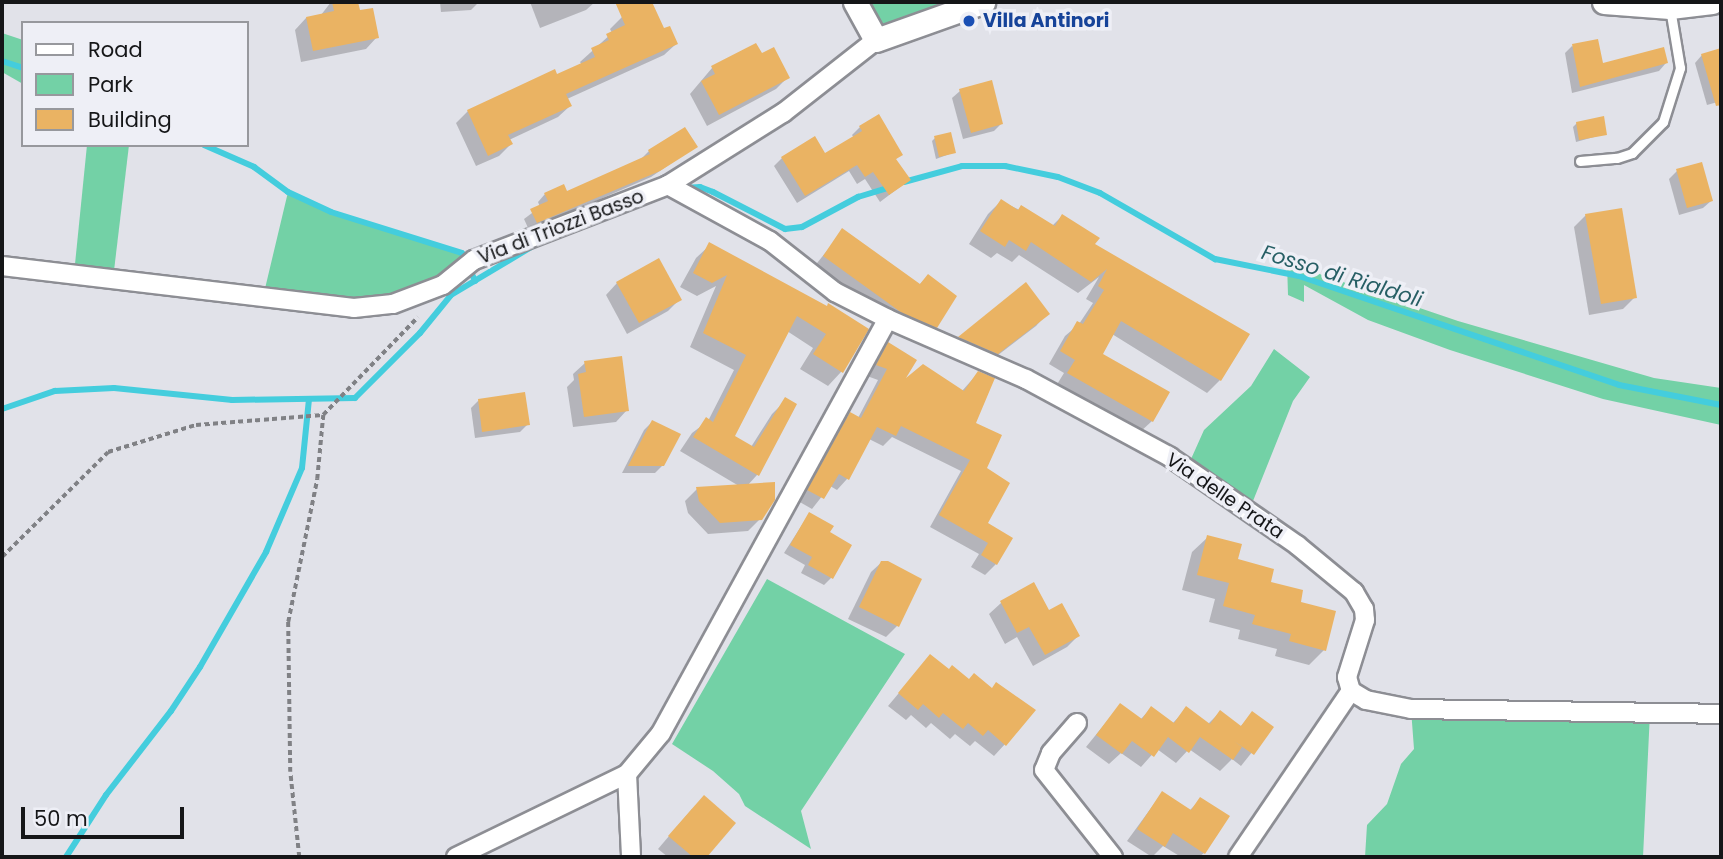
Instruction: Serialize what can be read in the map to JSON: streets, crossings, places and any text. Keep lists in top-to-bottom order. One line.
{"streets":{"street":["Via di Triozzi Basso","Via delle Prata"]},"crossings":[["Via di Triozzi Basso","Via delle Prata"]],"water":["Fosso di Rialdoli"],"places":["Villa Antinori"],"legend":["Road","Park","Building"],"scale_bar":"50 m"}
